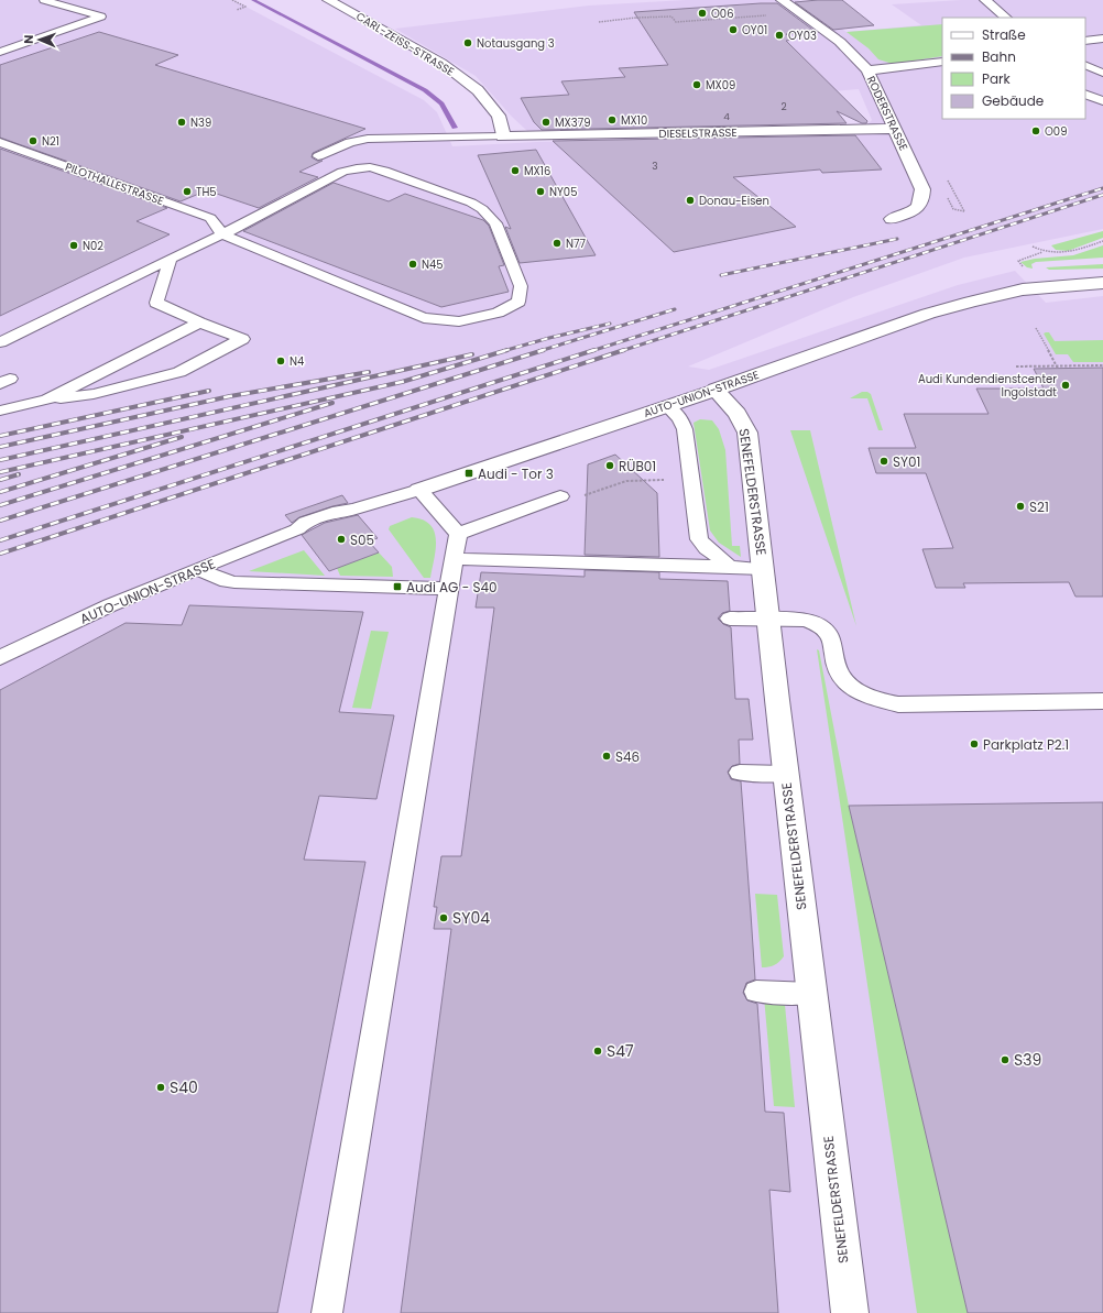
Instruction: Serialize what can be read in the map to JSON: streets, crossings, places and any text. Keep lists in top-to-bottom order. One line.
{"streets":{"street":["CARL-ZEISS-STRASSE","RODERSTRASSE","DIESELSTRASSE","AUTO-UNION-STRASSE","SENEFELDERSTRASSE"],"lane":["PILOTHALLESTRASSE"]},"crossings":[["CARL-ZEISS-STRASSE","DIESELSTRASSE"],["RODERSTRASSE","DIESELSTRASSE"],["AUTO-UNION-STRASSE","SENEFELDERSTRASSE"]],"places":{"other":["O06","OY01","OY03","Notausgang 3","MX09","MX10","N39","MX379","O09","N21","MX16","TH5","NY05","Donau-Eisen","N77","N02","N45","N4","Audi Kundendienstcenter Ingolstadt","SY01","RÜB01","S21","S05","Parkplatz P2.1","S46","SY04","S47","S39","S40"],"transit":["Audi - Tor 3","Audi AG - S40"]},"house_numbers":["2","4","3"],"legend":["Straße","Bahn","Park","Gebäude"],"north":"left"}
